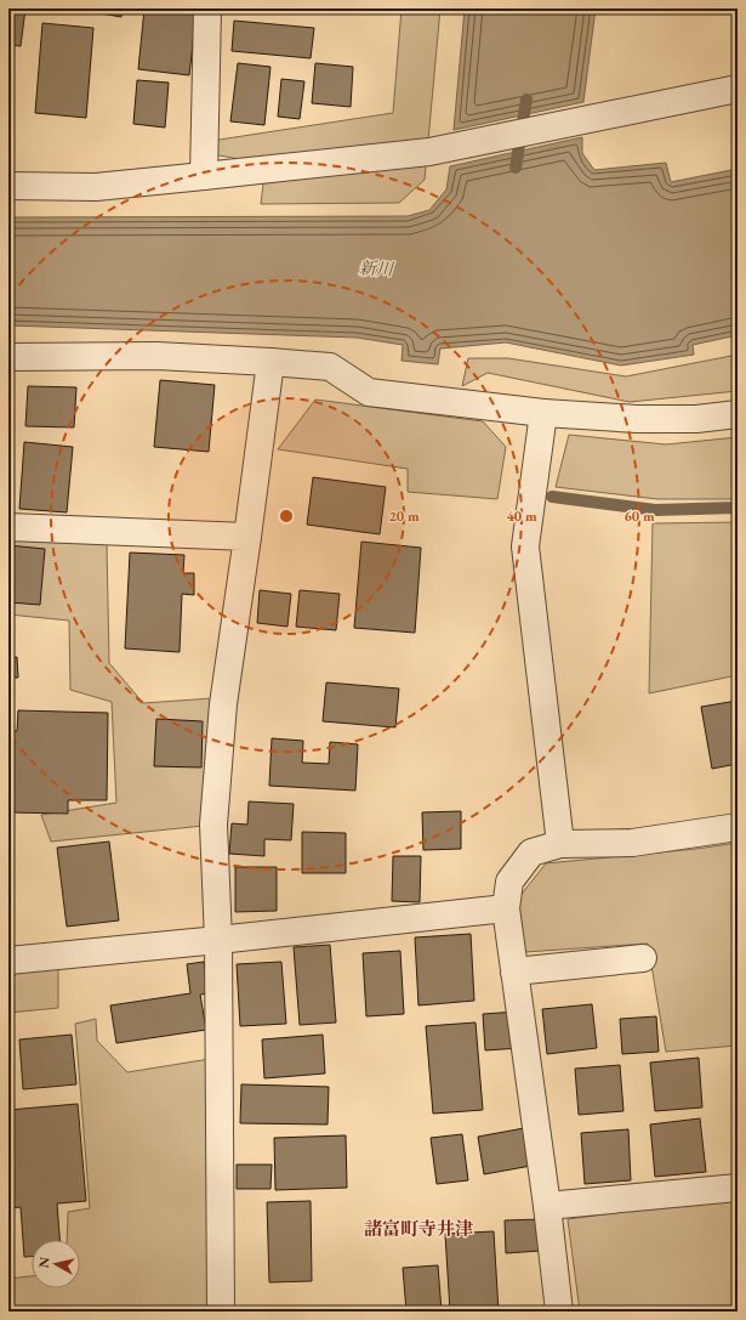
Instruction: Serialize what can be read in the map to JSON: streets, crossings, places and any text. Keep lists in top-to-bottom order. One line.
{"districts":["諸富町寺井津"],"water":["新川"],"north":"left","rings":["20 m","40 m","60 m"]}
